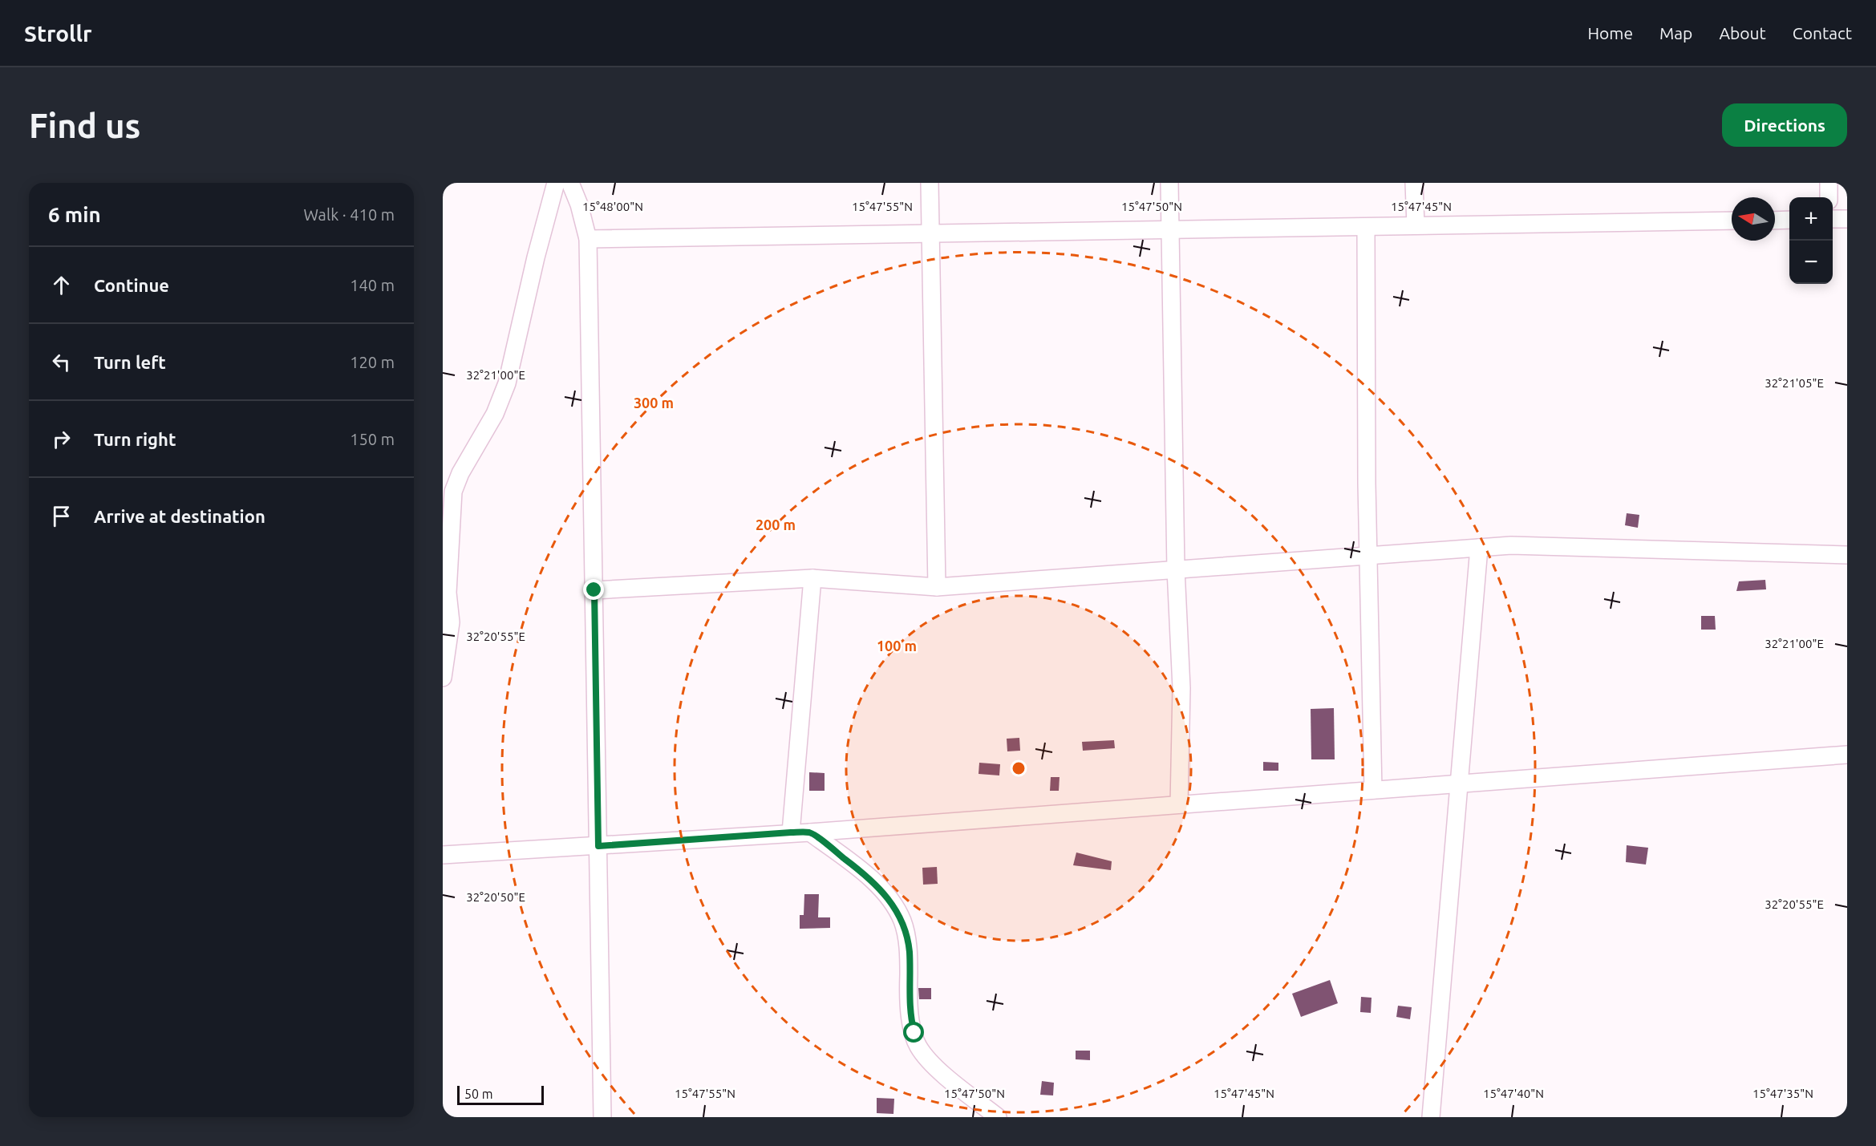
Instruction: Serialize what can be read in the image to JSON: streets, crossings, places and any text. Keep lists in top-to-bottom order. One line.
{"scale_bar":"50 m","north":"left","page":{"header":"Strollr","nav":["Home","Map","About","Contact"],"buttons":"Directions","title":"Find us","heading":["6 min","Walk · 410 m"],"map_buttons":["+","−"],"list":[["Continue","140 m"],["Turn left","120 m"],["Turn right","150 m"],"Arrive at destination"],"scale":"50 m"},"coordinates":["15°48'00\"N","15°47'55\"N","15°47'50\"N","15°47'45\"N","32°21'00\"E","32°21'05\"E","32°20'55\"E","32°20'50\"E","15°47'40\"N","15°47'35\"N"],"rings":["300 m","200 m","100 m"]}
